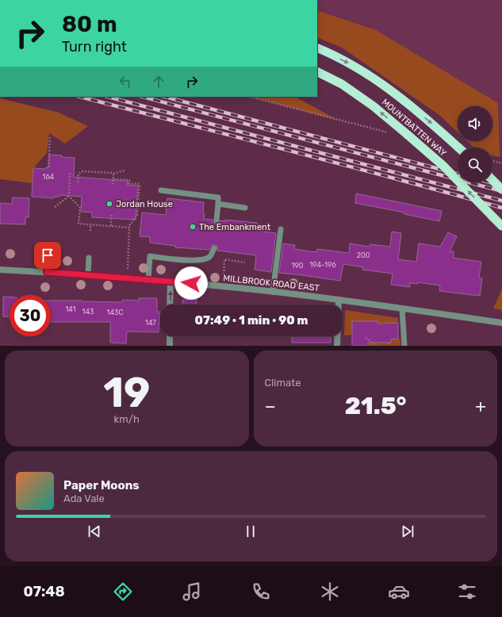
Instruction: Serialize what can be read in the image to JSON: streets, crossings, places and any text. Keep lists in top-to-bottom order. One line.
{"streets":{"highway":["MOUNTBATTEN WAY"],"street":["MILLBROOK ROAD EAST"]},"places":["Jordan House","The Embankment"],"house_numbers":["164","200","194-196","190","141","143","143C","147"],"page":{"turn":["80 m","Turn right"],"limit":"30","trip":"07:49 · 1 min · 90 m","tile":[["19","km/h"],"Climate"],"heat":["−","21.5°","+"],"song":["Paper Moons","Ada Vale"],"tabs":"07:48"}}
